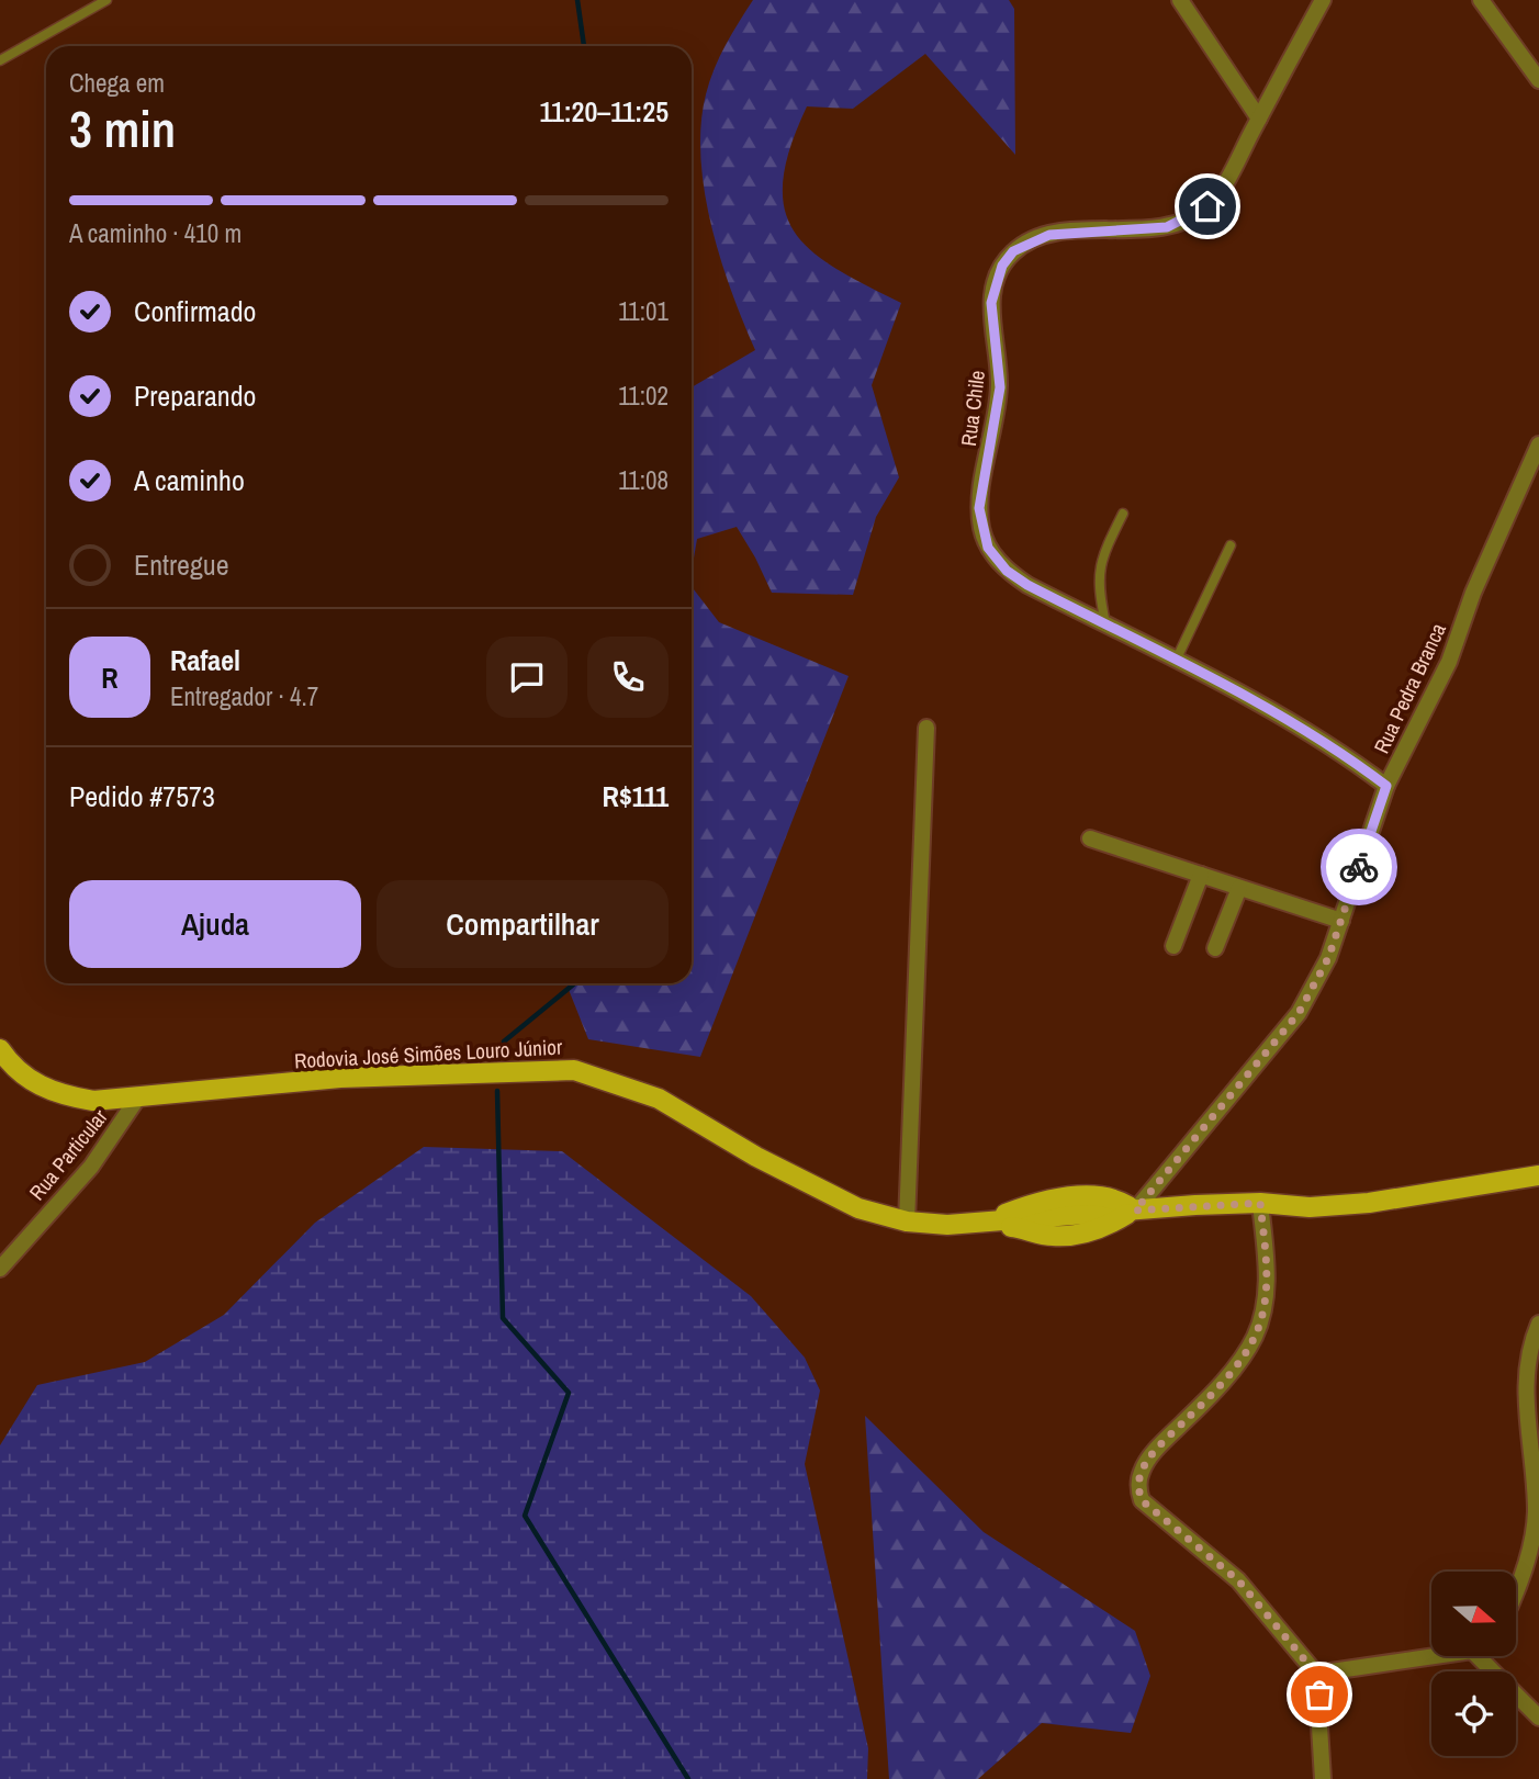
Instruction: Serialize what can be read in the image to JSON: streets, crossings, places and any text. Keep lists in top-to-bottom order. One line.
{"streets":{"main road":["Rodovia José Simões Louro Júnior"],"street":["Rua Chile","Rua Pedra Branca","Rua Particular"]},"crossings":[["Rua Chile","Rua Pedra Branca"],["Rua Pedra Branca","Rodovia José Simões Louro Júnior"],["Rodovia José Simões Louro Júnior","Rua Particular"]],"north":"right","page":{"heading":["3 min","Chega em","11:20–11:25"],"panel":["Rafael","Entregador · 4.7","Pedido #7573","R$111"],"bar":"A caminho · 410 m","list":[["Confirmado","11:01"],["Preparando","11:02"],["A caminho","11:08"],"Entregue"],"round":"R","buttons":["Ajuda","Compartilhar"]}}
